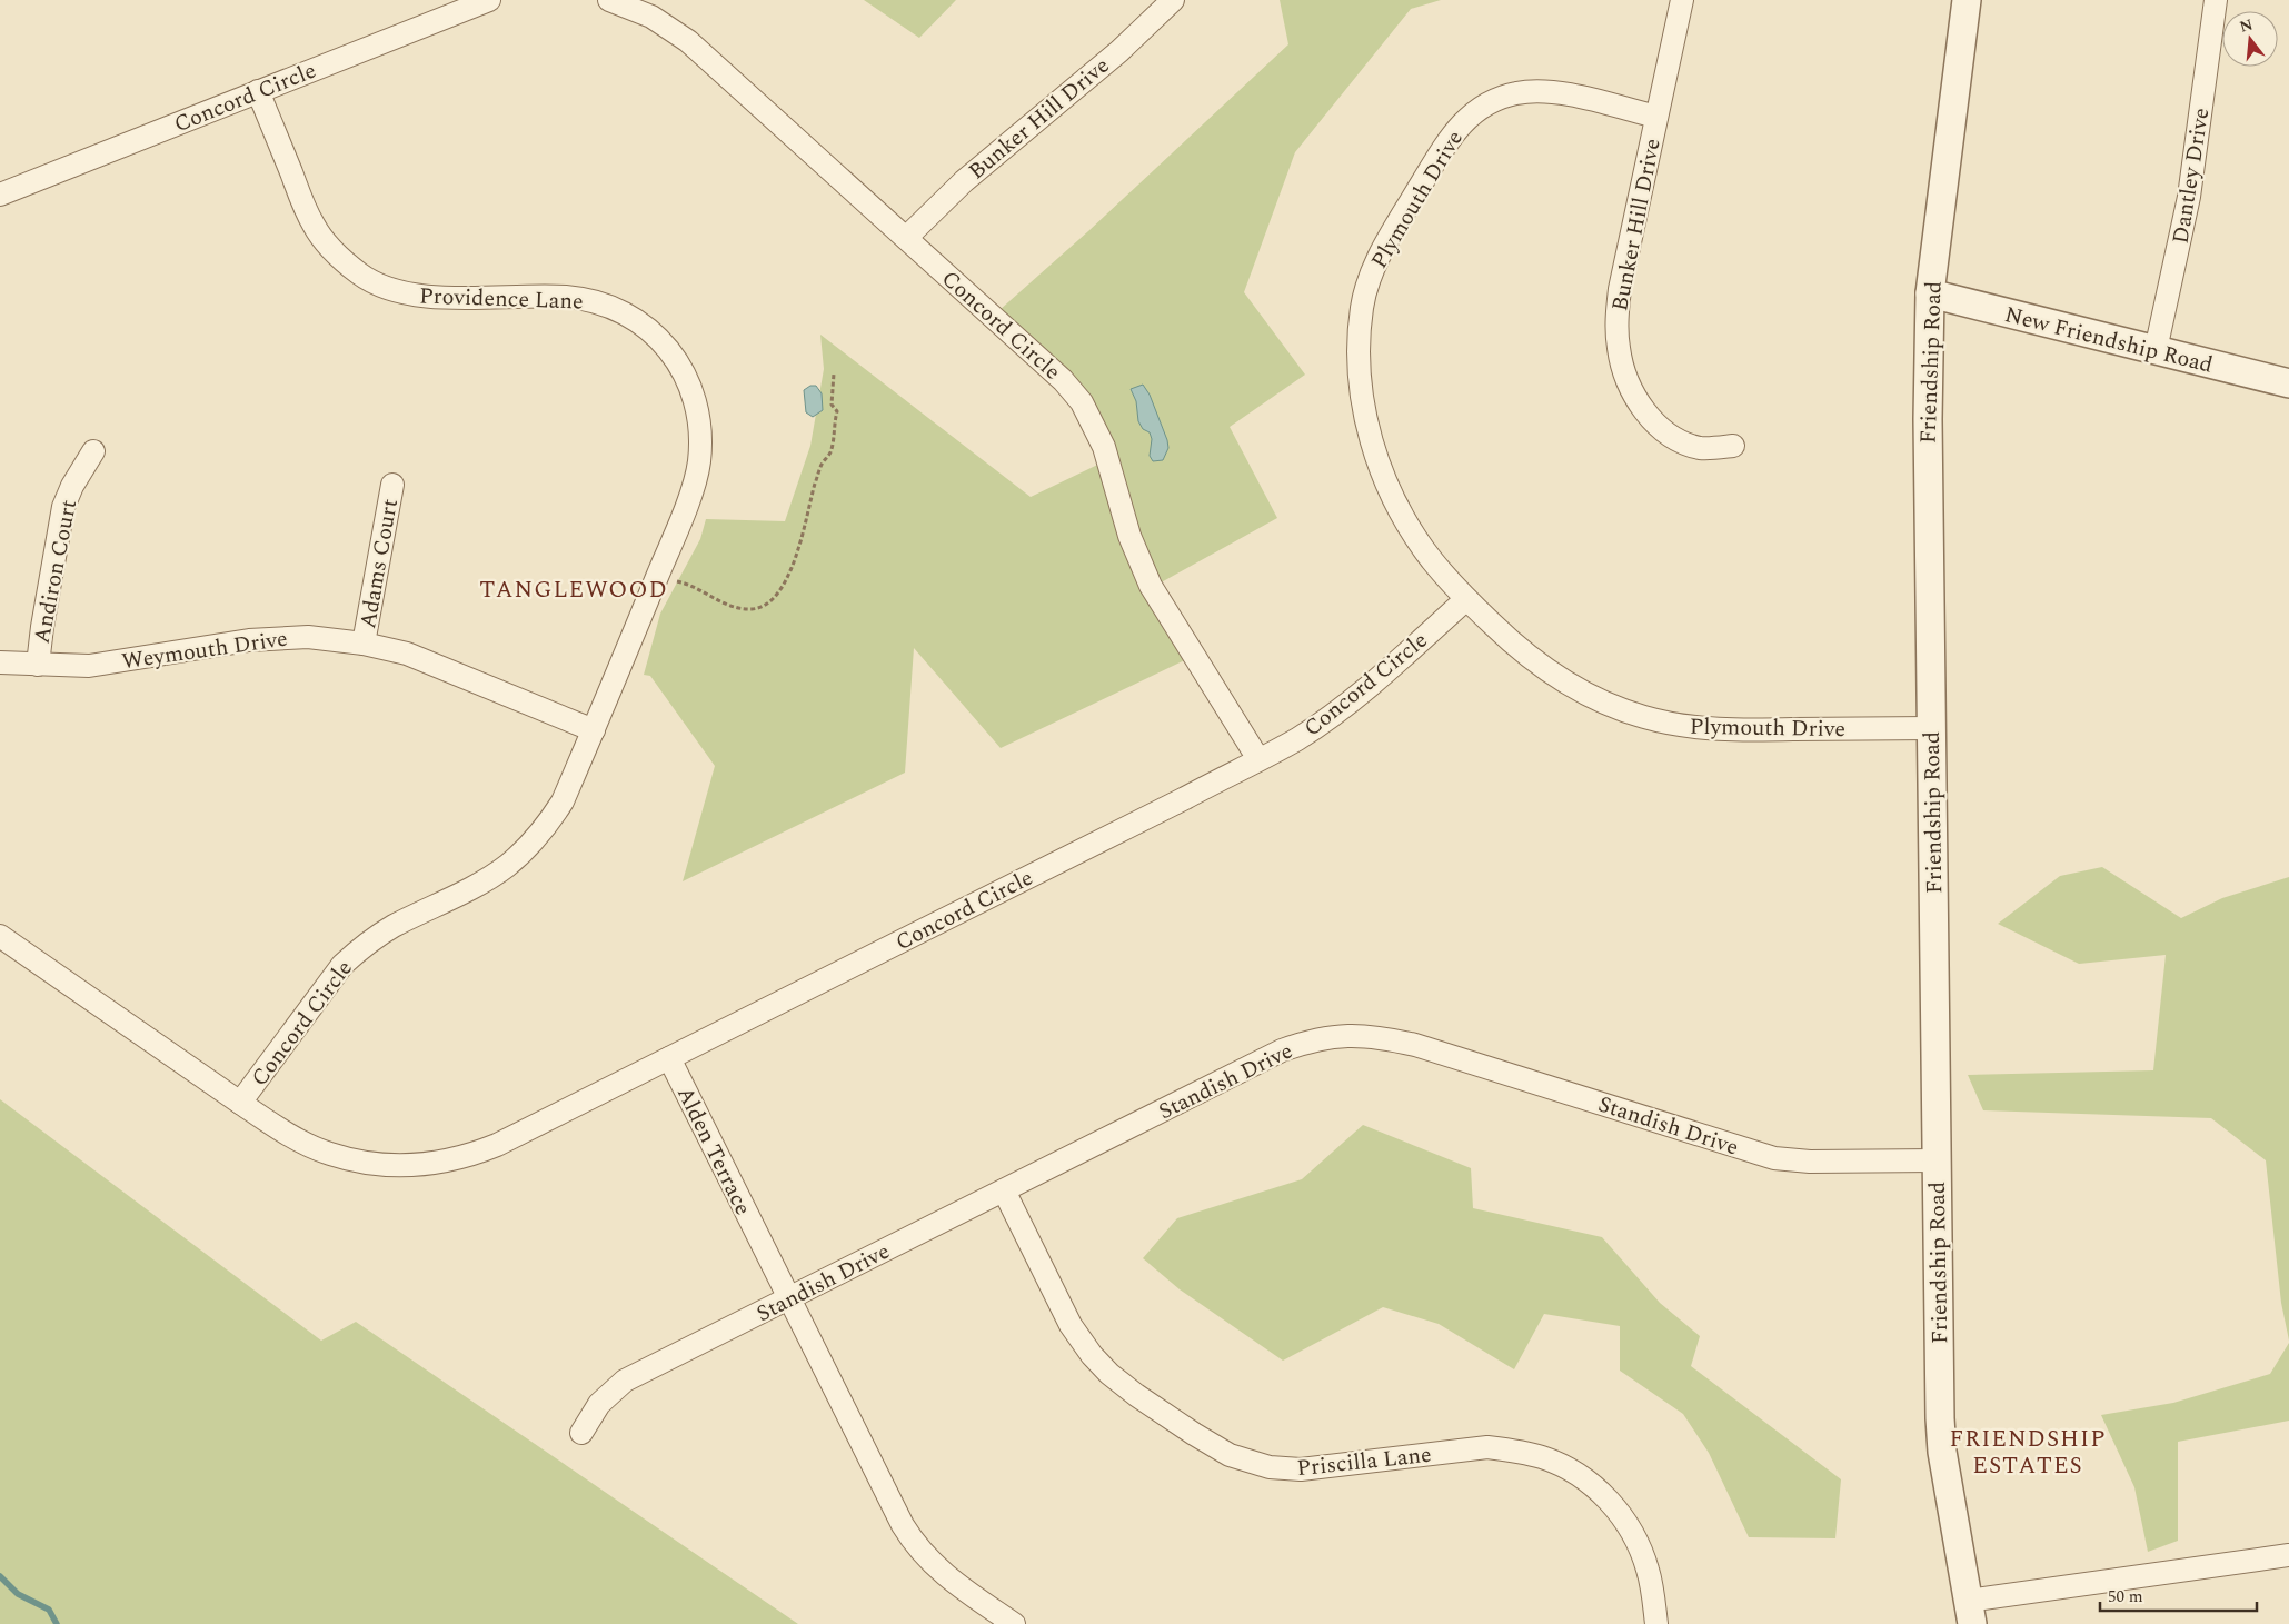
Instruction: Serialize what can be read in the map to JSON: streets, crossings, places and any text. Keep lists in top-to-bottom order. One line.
{"streets":{"street":["Concord Circle","Bunker Hill Drive","Dantley Drive","Plymouth Drive","Providence Lane","New Friendship Road","Friendship Road","Adams Court","Andiron Court","Weymouth Drive","Standish Drive","Alden Terrace","Priscilla Lane"]},"crossings":[["Concord Circle","Bunker Hill Drive"],["Concord Circle","Plymouth Drive"],["Concord Circle","Providence Lane"],["Concord Circle","Weymouth Drive"],["Concord Circle","Alden Terrace"],["Bunker Hill Drive","Plymouth Drive"],["Dantley Drive","New Friendship Road"],["Plymouth Drive","Friendship Road"],["Providence Lane","Weymouth Drive"],["New Friendship Road","Friendship Road"],["Friendship Road","Standish Drive"],["Adams Court","Weymouth Drive"],["Andiron Court","Weymouth Drive"],["Standish Drive","Alden Terrace"],["Standish Drive","Priscilla Lane"]],"districts":["TANGLEWOOD","FRIENDSHIP ESTATES"],"scale_bar":"50 m","north":"top"}
